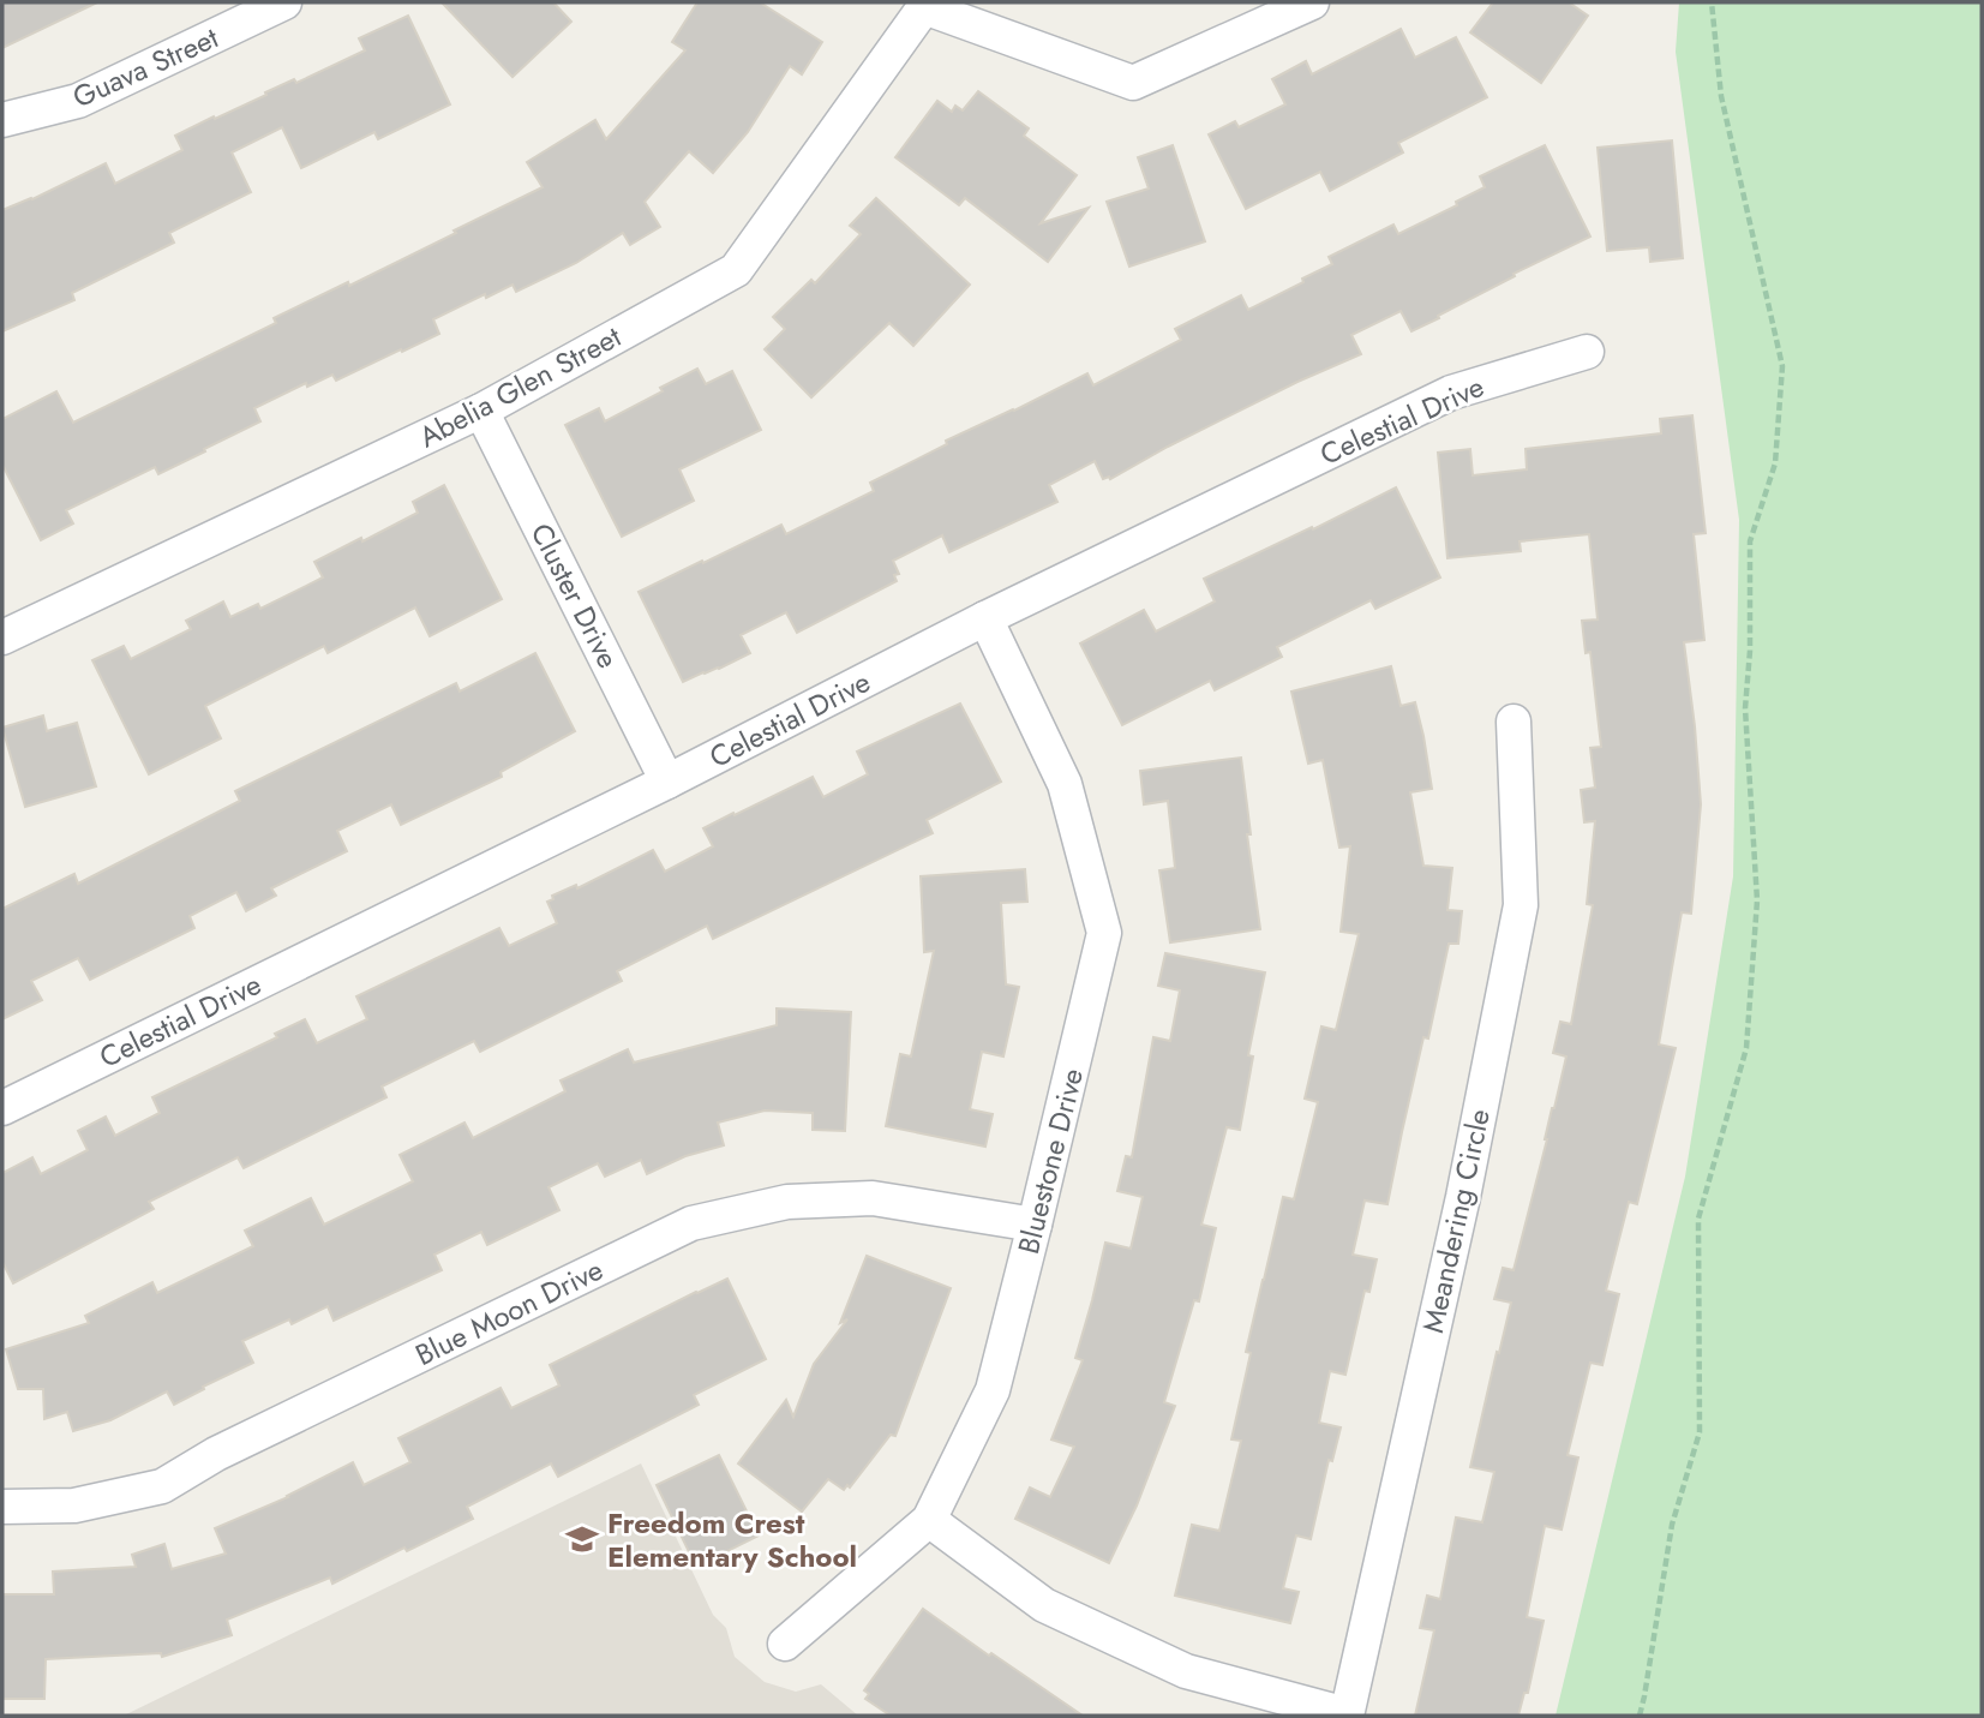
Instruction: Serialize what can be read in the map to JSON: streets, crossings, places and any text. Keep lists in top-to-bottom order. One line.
{"streets":{"street":["Guava Street","Abelia Glen Street","Celestial Drive","Cluster Drive","Bluestone Drive","Meandering Circle","Blue Moon Drive"]},"crossings":[["Abelia Glen Street","Cluster Drive"],["Celestial Drive","Cluster Drive"],["Celestial Drive","Bluestone Drive"],["Bluestone Drive","Blue Moon Drive"]],"places":{"school or university":["Freedom Crest Elementary School"]}}
